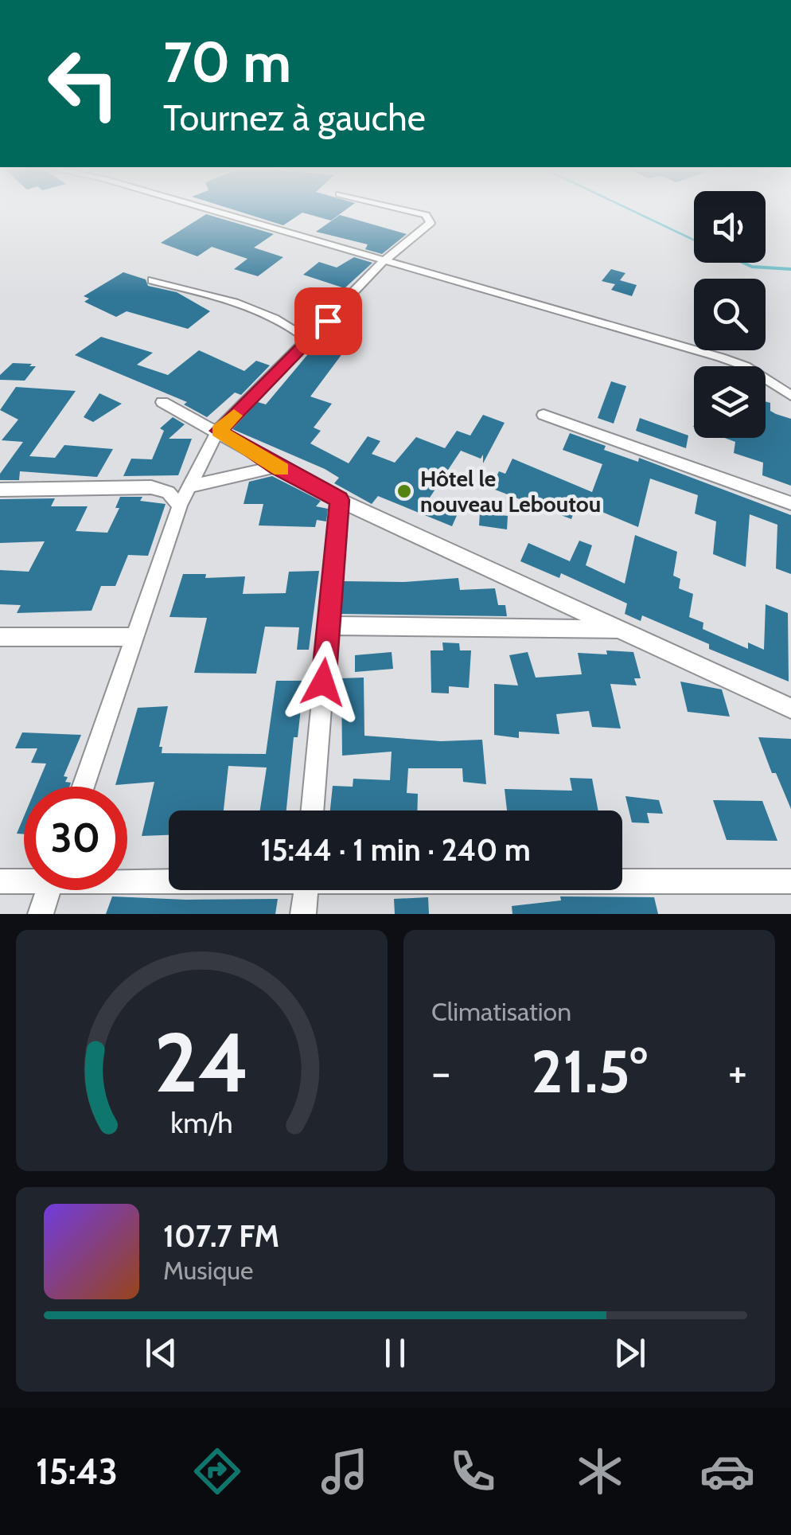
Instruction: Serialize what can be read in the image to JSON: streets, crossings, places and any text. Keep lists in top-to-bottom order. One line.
{"places":["Hôtel le nouveau Leboutou"],"page":{"turn":["70 m","Tournez à gauche"],"limit":"30","trip":"15:44 · 1 min · 240 m","tile":"Climatisation","heat":["−","21.5°","+"],"song":["107.7 FM","Musique"],"tabs":"15:43","gauge":["24","km/h"]}}
